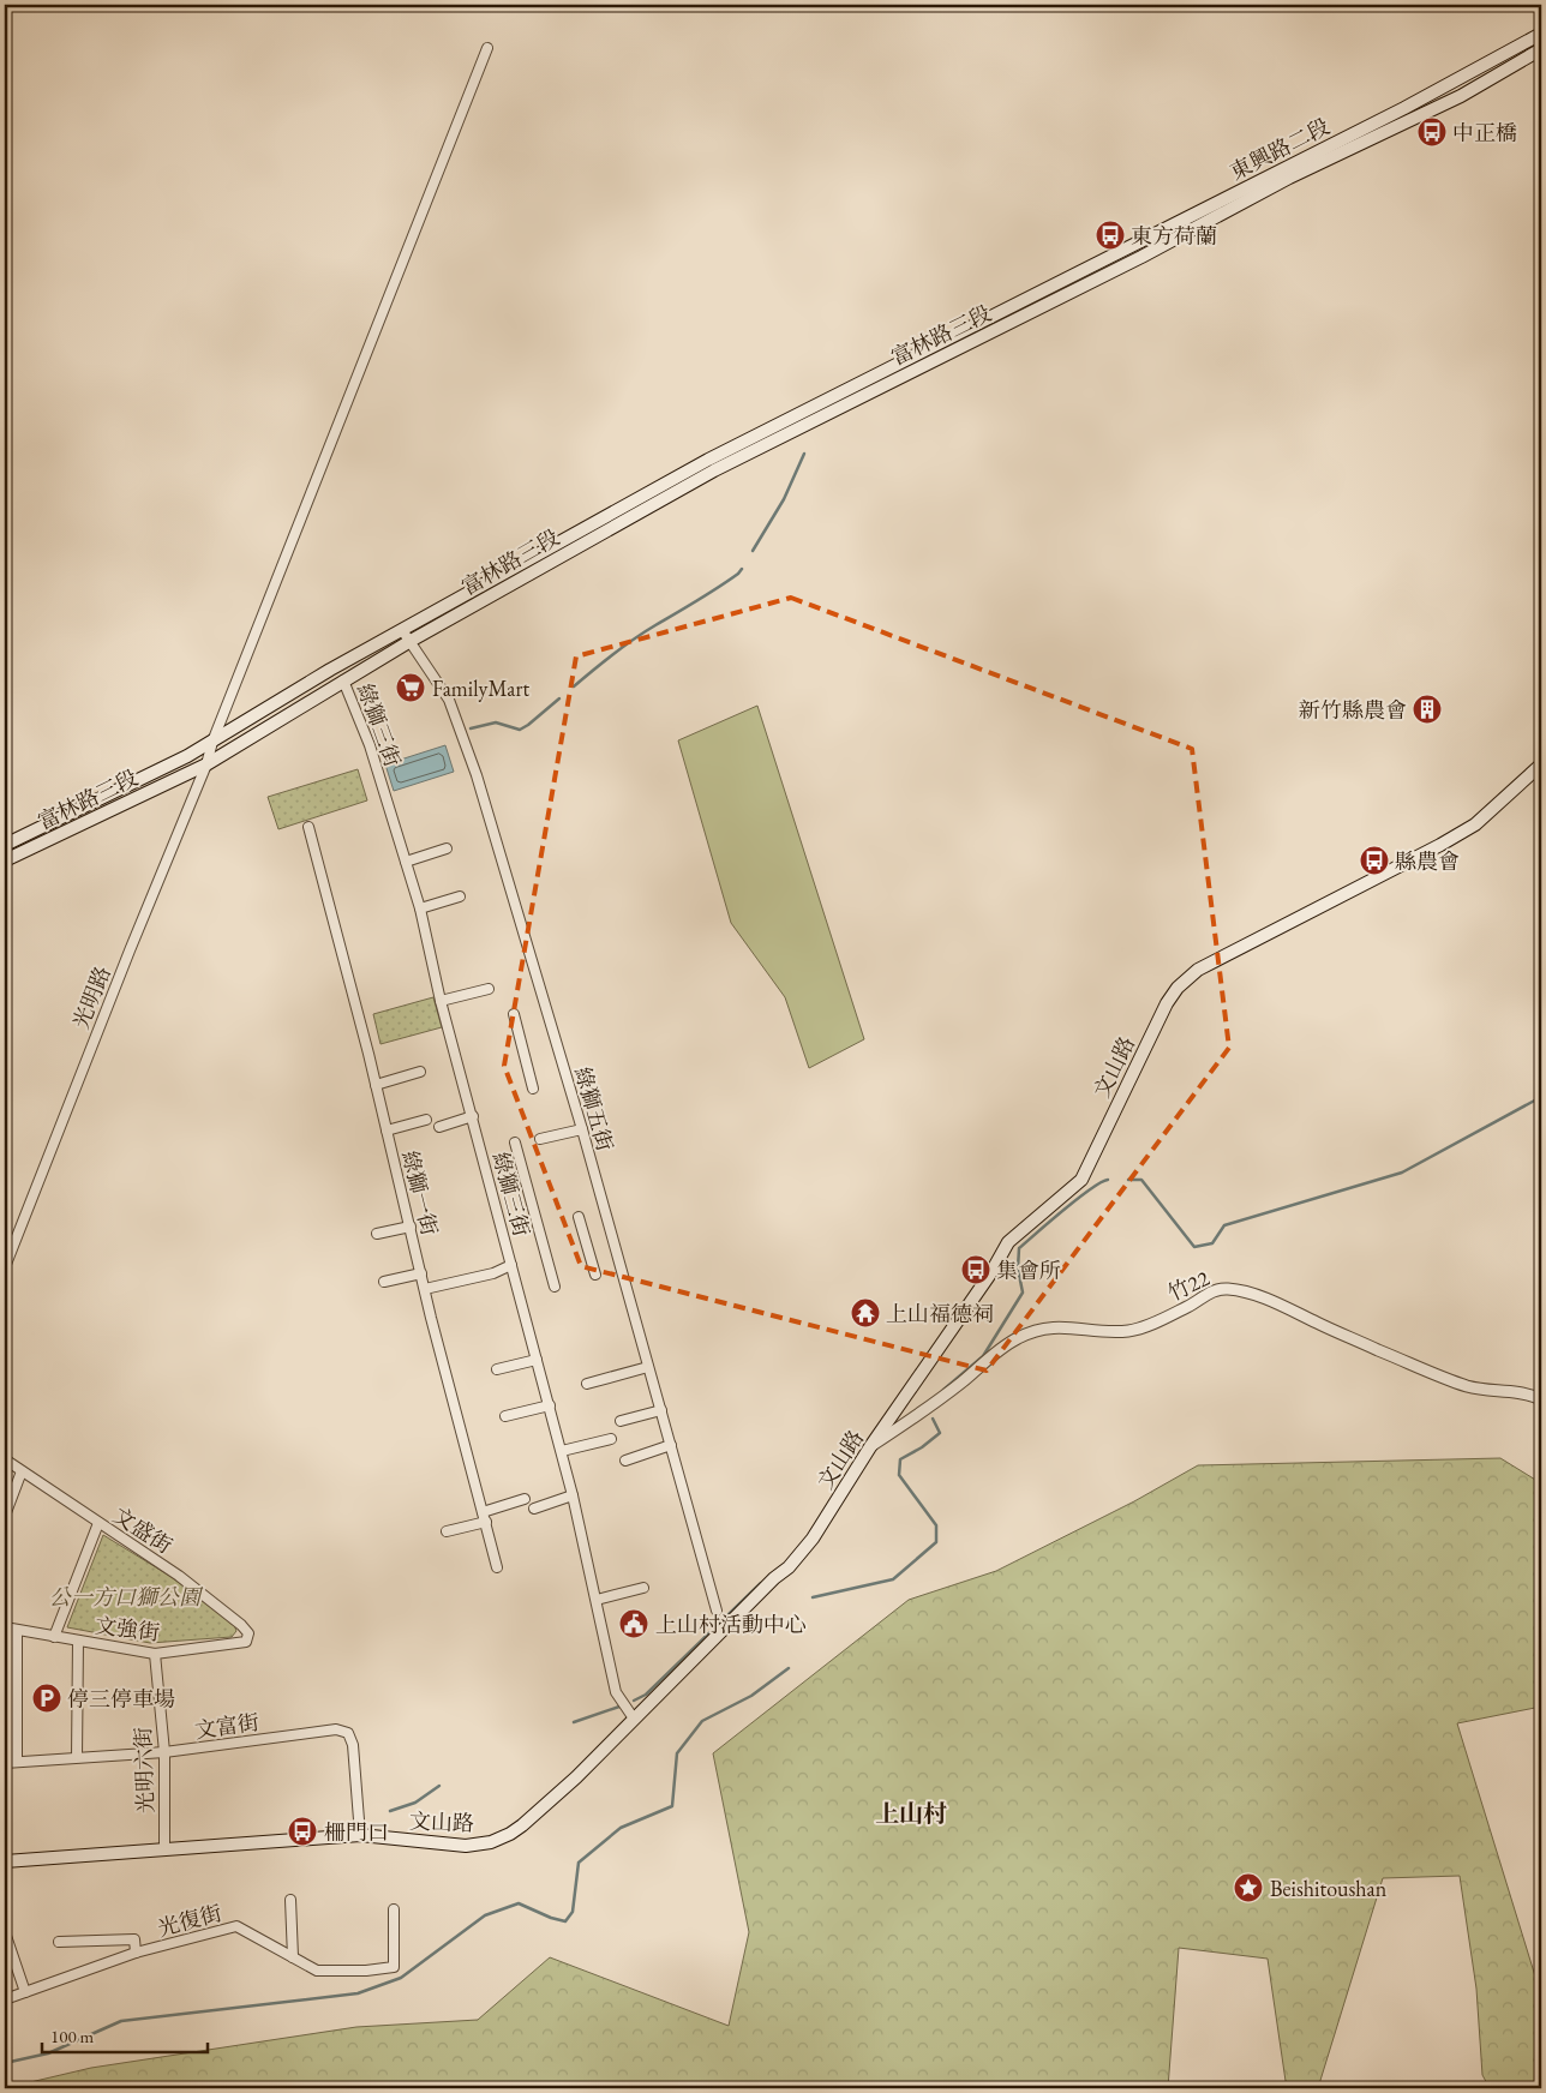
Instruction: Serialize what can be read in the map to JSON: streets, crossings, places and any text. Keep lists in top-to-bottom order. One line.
{"streets":{"main road":["東興路二段","富林路三段","文山路"],"street":["綠獅三街","光明路","綠獅五街","綠獅一街","竹22","文盛街","文強街","文富街","光明六街","光復街"]},"crossings":[["東興路二段","富林路三段"],["富林路三段","綠獅三街"],["富林路三段","光明路"],["富林路三段","綠獅五街"],["綠獅三街","文山路"],["文山路","竹22"],["文山路","文富街"],["文山路","光明六街"],["文盛街","文強街"],["文強街","光明六街"],["文富街","光明六街"]],"districts":["上山村"],"parks":["公一方口獅公園"],"places":{"bus stop":["中正橋","東方荷蘭","縣農會","集會所","柵門口"],"supermarket":["FamilyMart"],"building":["新竹縣農會"],"temple":["上山福德祠"],"public building":["上山村活動中心"],"parking":["停三停車場"],"place":["Beishitoushan"]},"scale_bar":"100 m"}
